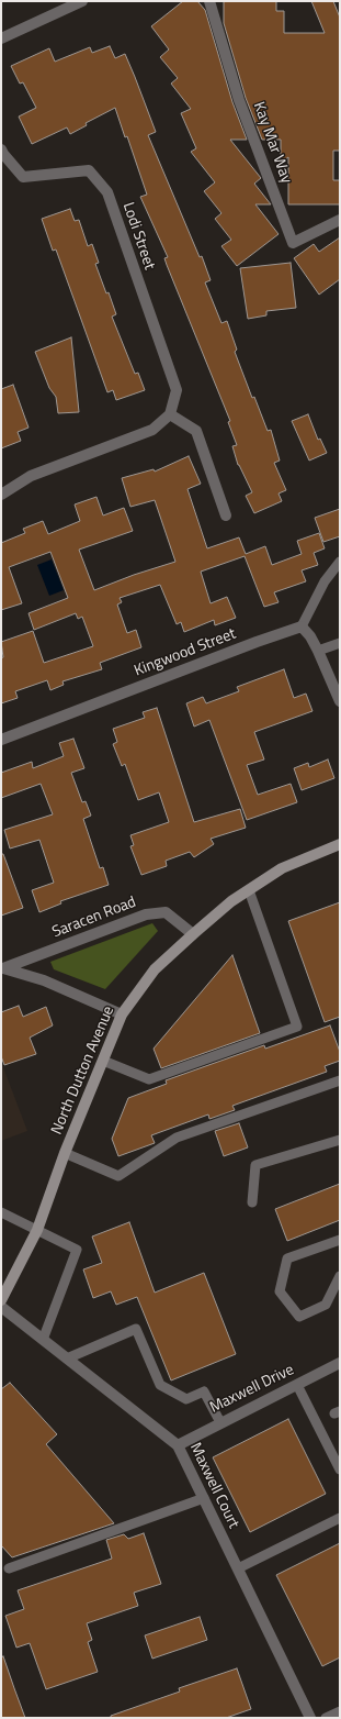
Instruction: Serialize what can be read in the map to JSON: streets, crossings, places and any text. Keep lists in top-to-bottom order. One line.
{"streets":{"main road":["North Dutton Avenue"],"street":["Kay Mar Way","Lodi Street","Kingwood Street","Saracen Road","Maxwell Drive","Maxwell Court"]},"crossings":[["Saracen Road","North Dutton Avenue"],["Maxwell Drive","Maxwell Court"]]}
